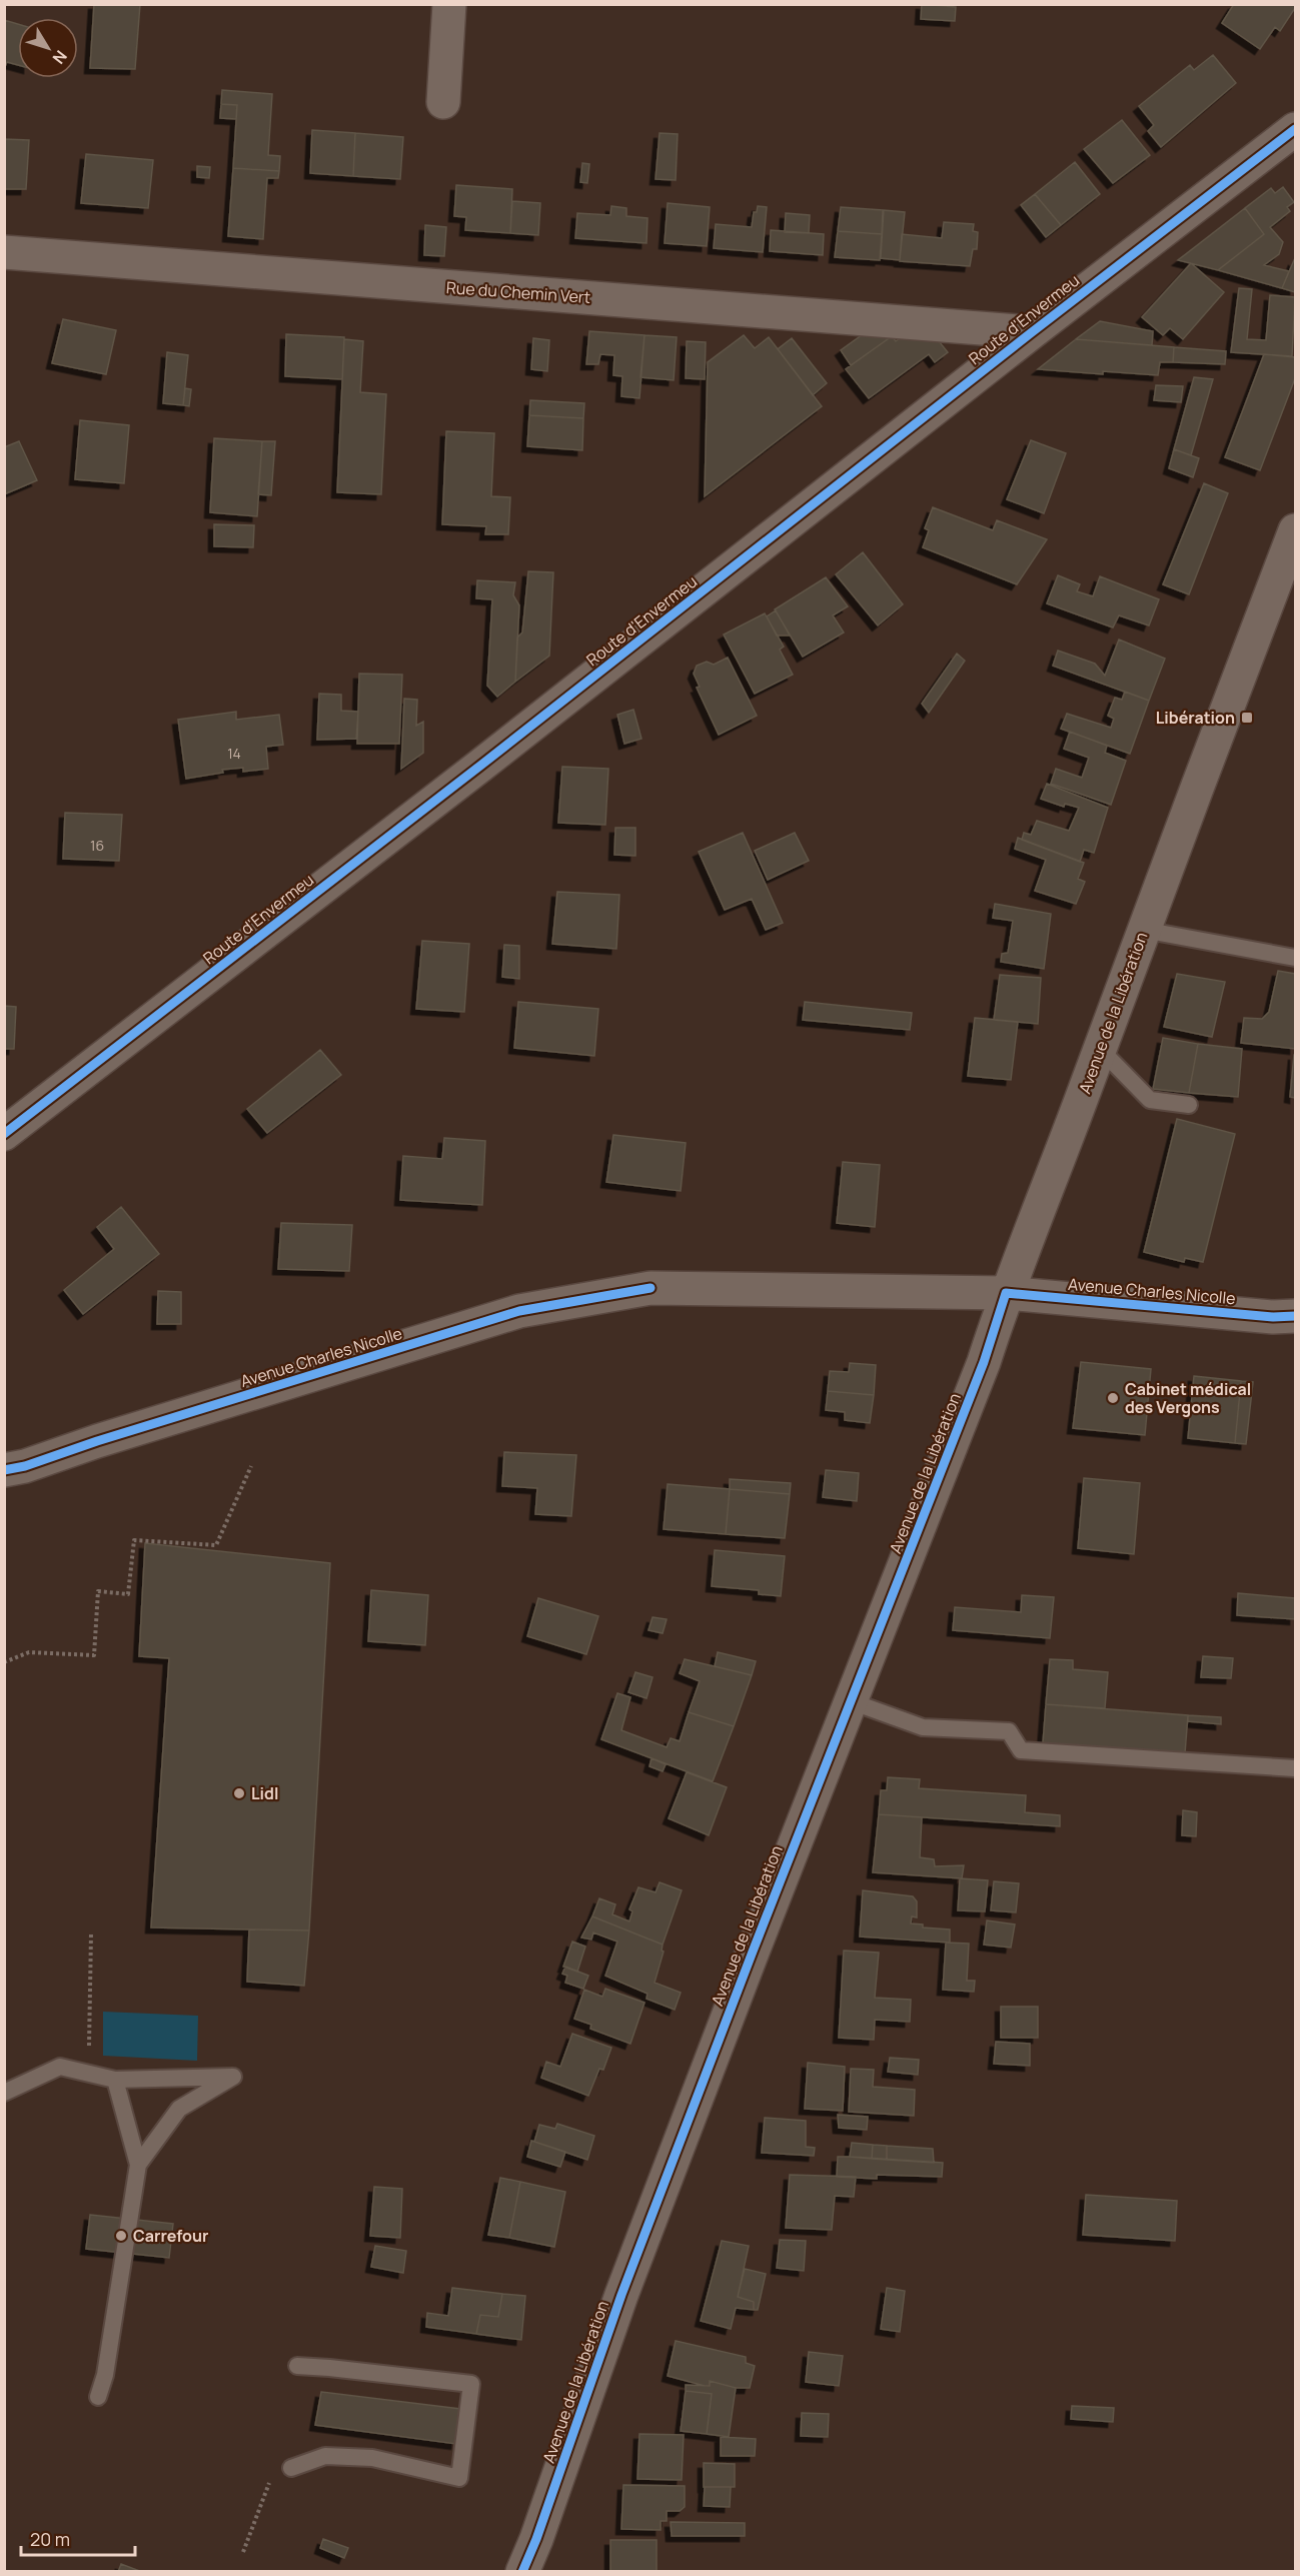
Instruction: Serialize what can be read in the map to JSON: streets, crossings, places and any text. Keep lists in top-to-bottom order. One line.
{"streets":{"street":["Rue du Chemin Vert","Route d'Envermeu","Avenue de la Libération","Avenue Charles Nicolle"]},"crossings":[["Rue du Chemin Vert","Route d'Envermeu"],["Avenue de la Libération","Avenue Charles Nicolle"]],"places":{"transit":["Libération"],"other":["Cabinet médical des Vergons","Lidl","Carrefour"]},"house_numbers":["14","16"],"scale_bar":"20 m","north":"bottom right"}
